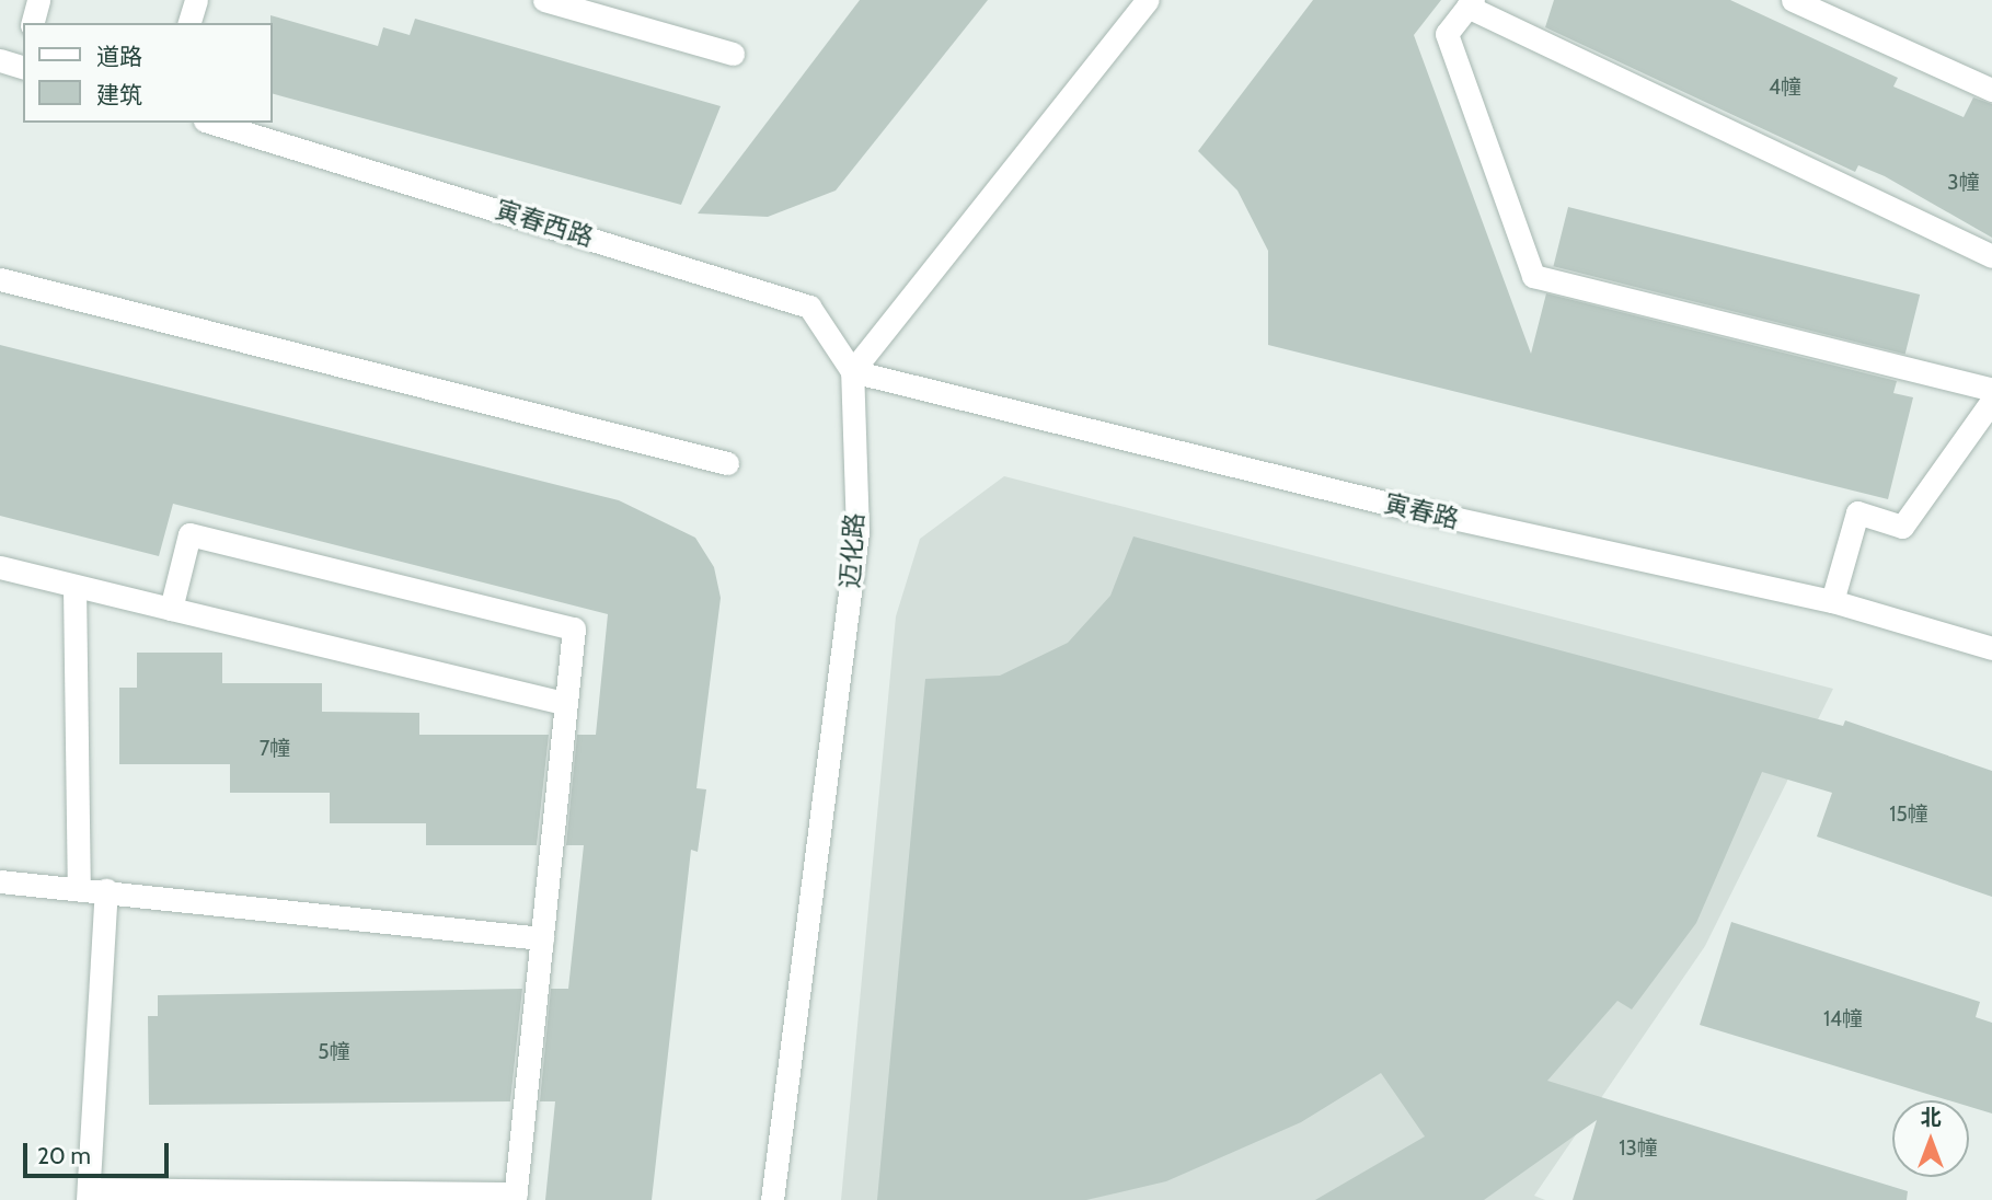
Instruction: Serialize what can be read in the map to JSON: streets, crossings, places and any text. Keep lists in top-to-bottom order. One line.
{"streets":{"street":["寅春西路","寅春路","迈化路"]},"crossings":[["寅春西路","寅春路"],["寅春西路","迈化路"],["寅春路","迈化路"]],"house_numbers":["4幢","3幢","7幢","15幢","14幢","5幢","13幢"],"legend":["道路","建筑"],"scale_bar":"20 m","north":"top"}
